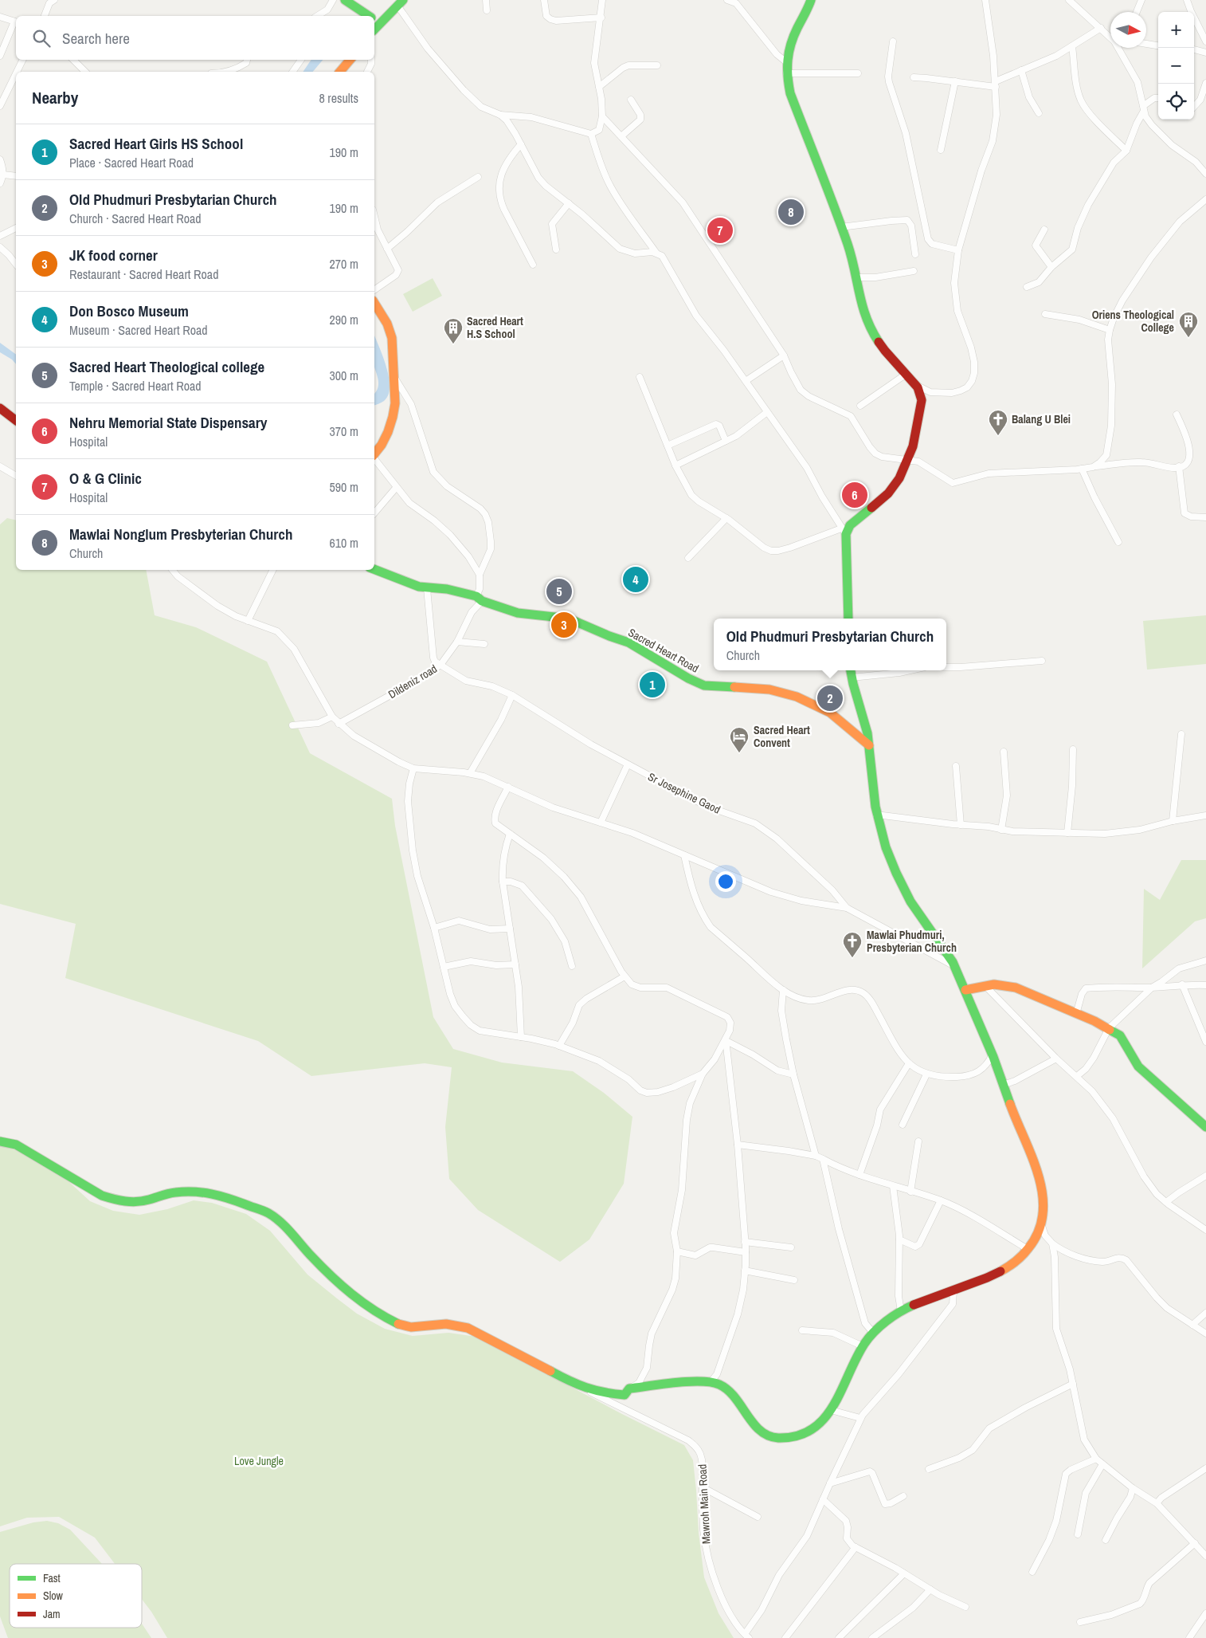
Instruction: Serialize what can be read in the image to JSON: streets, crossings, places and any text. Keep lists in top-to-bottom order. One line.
{"streets":{"street":["Sacred Heart Road","Dildeniz road","Sr Josephine Gaod","Mawroh Main Road"]},"crossings":[["Sacred Heart Road","Dildeniz road"],["Dildeniz road","Sr Josephine Gaod"]],"parks":["Love Jungle"],"places":{"building":["Oriens Theological College","Sacred Heart H.S School"],"church":["Balang U Blei","Mawlai Phudmuri, Presbyterian Church"],"hotel":["Sacred Heart Convent"]},"legend":["Fast","Slow","Jam"],"north":"right","page":{"map_buttons":["+","−"],"search":"Search here","heading":["Nearby","8 results"],"list":[{"mark":"1","name":"Sacred Heart Girls HS School","note":"Place · Sacred Heart Road","value":"190 m"},{"mark":"2","name":"Old Phudmuri Presbytarian Church","note":"Church · Sacred Heart Road","value":"190 m"},{"mark":"3","name":"JK food corner","note":"Restaurant · Sacred Heart Road","value":"270 m"},{"mark":"4","name":"Don Bosco Museum","note":"Museum · Sacred Heart Road","value":"290 m"},{"mark":"5","name":"Sacred Heart Theological college","note":"Temple · Sacred Heart Road","value":"300 m"},{"mark":"6","name":"Nehru Memorial State Dispensary","note":"Hospital","value":"370 m"},{"mark":"7","name":"O & G Clinic","note":"Hospital","value":"590 m"},{"mark":"8","name":"Mawlai Nonglum Presbyterian Church","note":"Church","value":"610 m"}],"pins":["8","7","6","4","5","3","1","2"],"popup":["Old Phudmuri Presbytarian Church","Church"]}}
